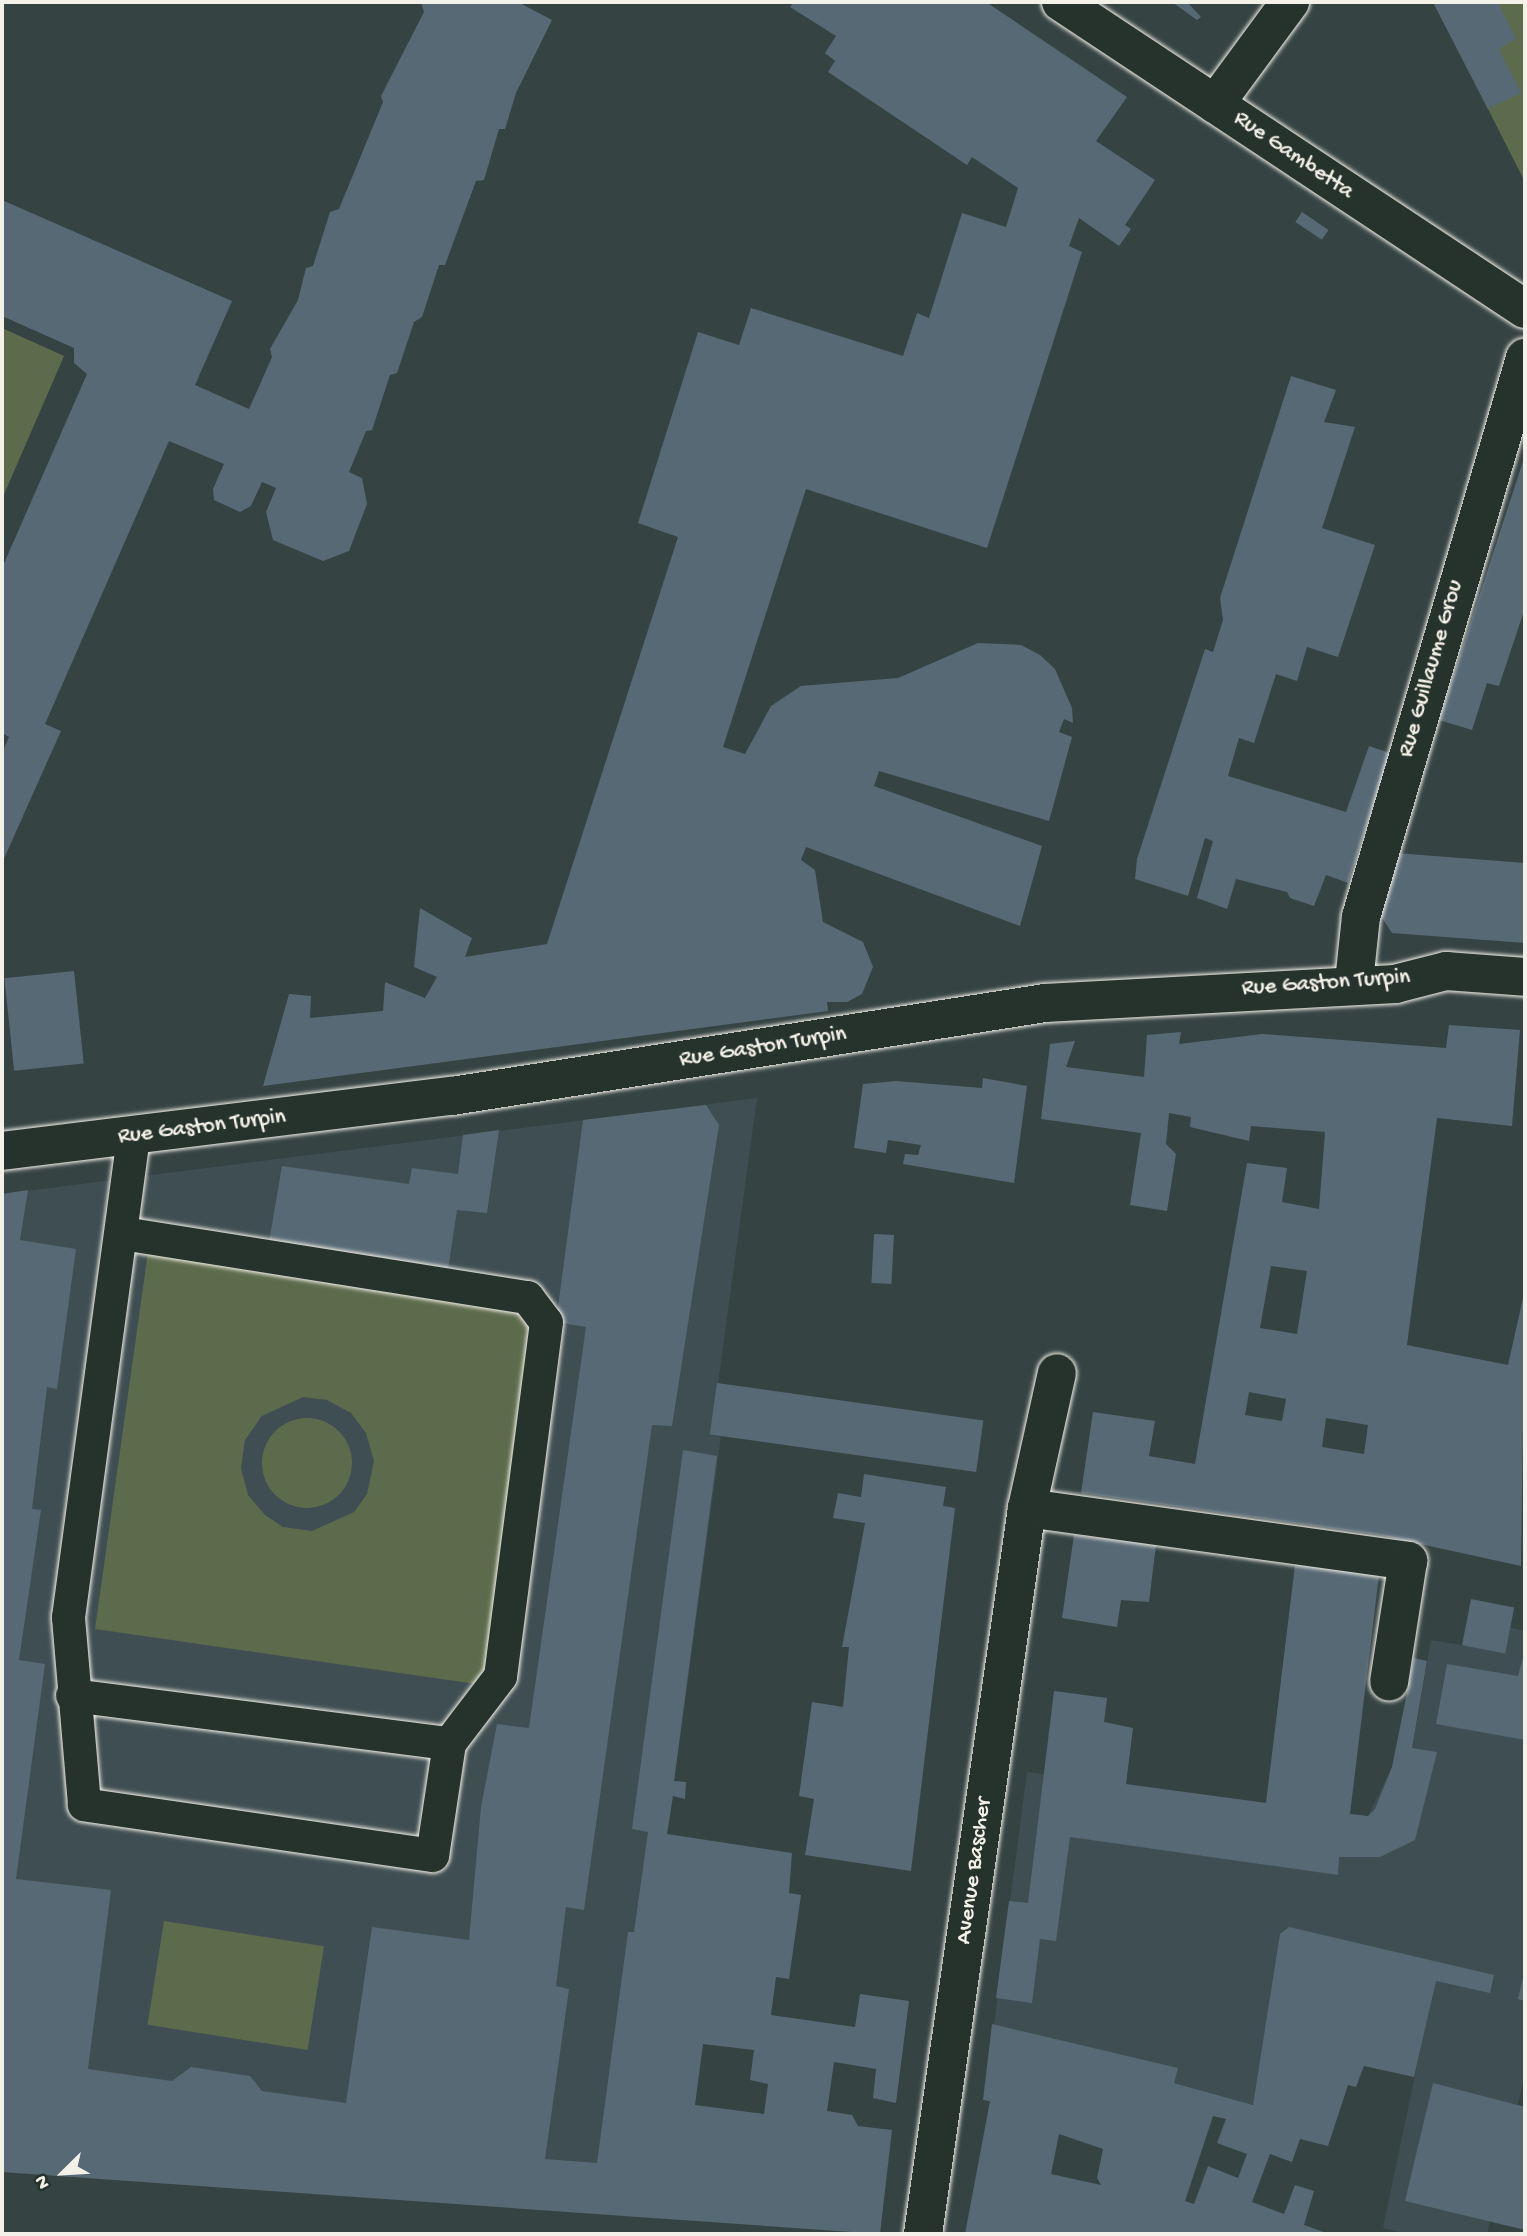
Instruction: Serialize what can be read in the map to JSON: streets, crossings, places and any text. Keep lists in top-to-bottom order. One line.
{"streets":{"street":["Rue Gambetta","Rue Guillaume Grou","Rue Gaston Turpin","Avenue Bascher"]},"crossings":[["Rue Guillaume Grou","Rue Gaston Turpin"]],"north":"bottom left"}
